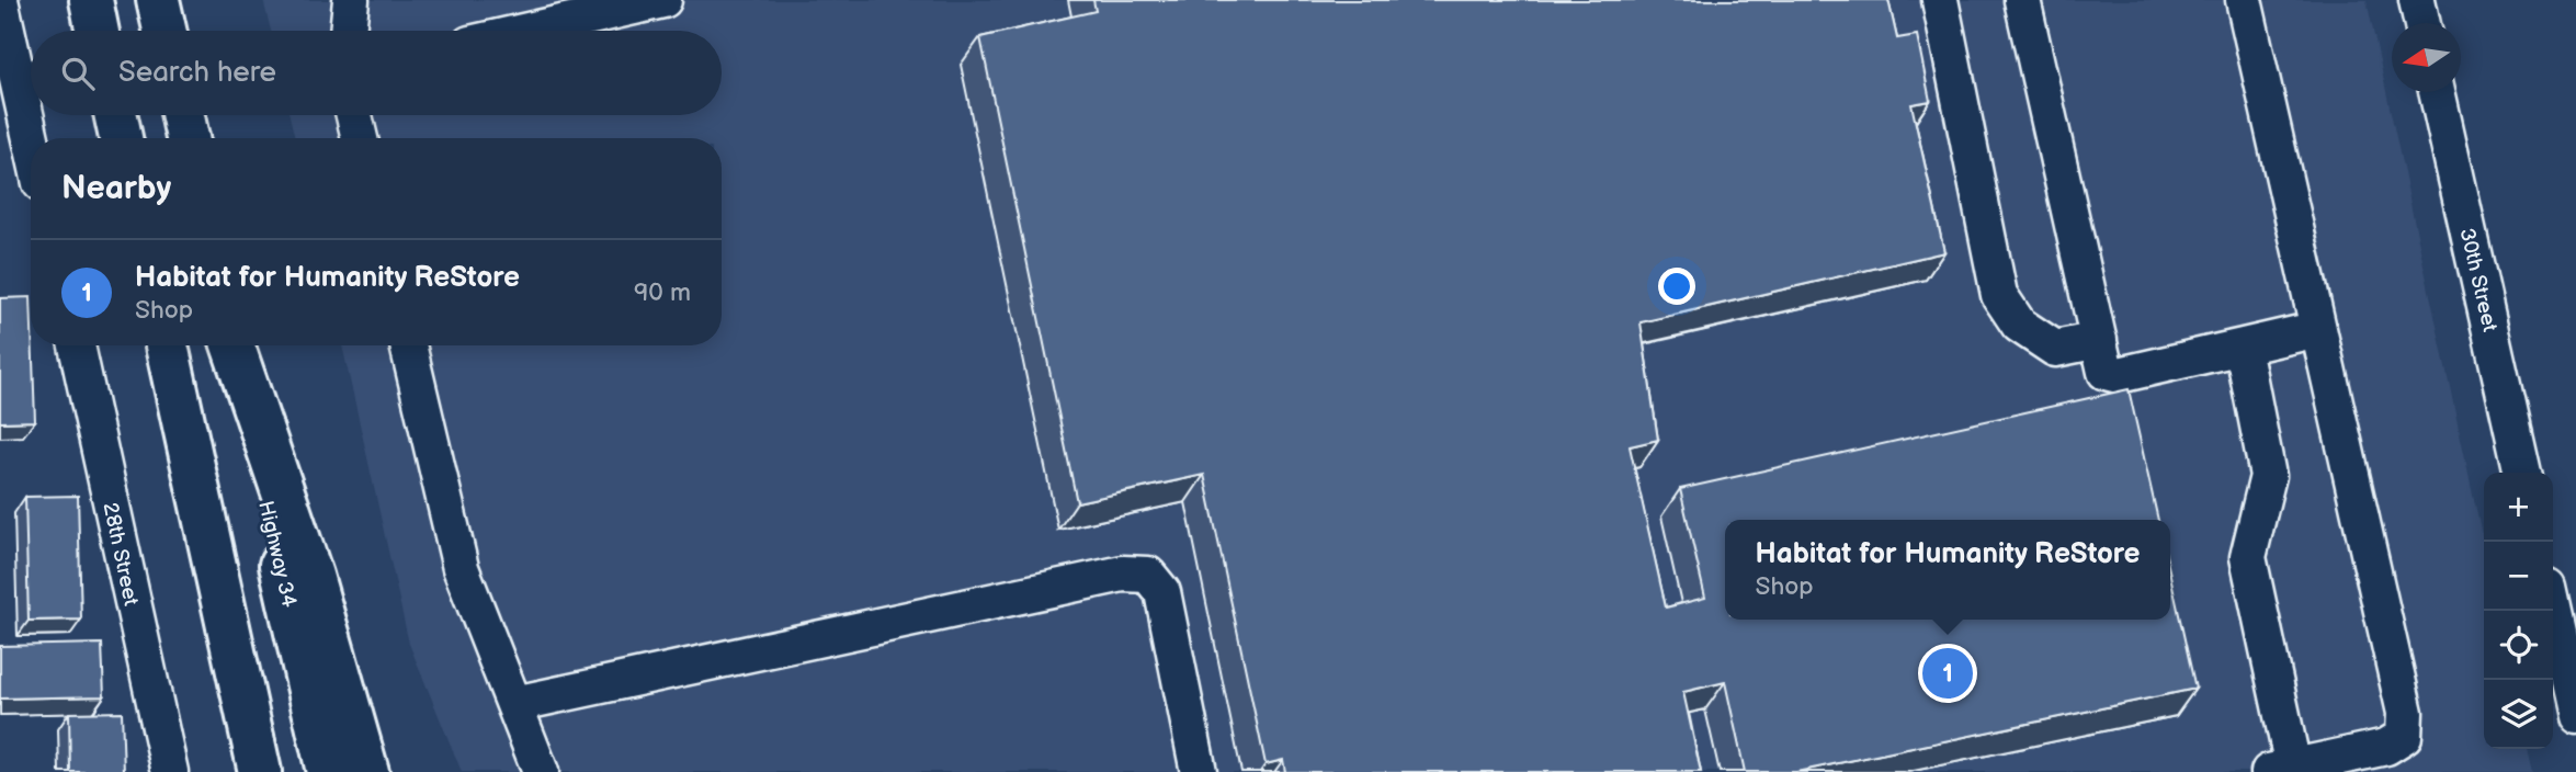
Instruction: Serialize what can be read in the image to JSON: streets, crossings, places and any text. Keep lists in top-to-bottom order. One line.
{"streets":{"highway":["Highway 34"],"street":["30th Street","28th Street"]},"north":"left","page":{"search":"Search here","heading":"Nearby","list":[{"mark":"1","name":"Habitat for Humanity ReStore","note":"Shop","value":"90 m"}],"map_buttons":["+","−"],"popup":["Habitat for Humanity ReStore","Shop"],"pins":"1"}}
